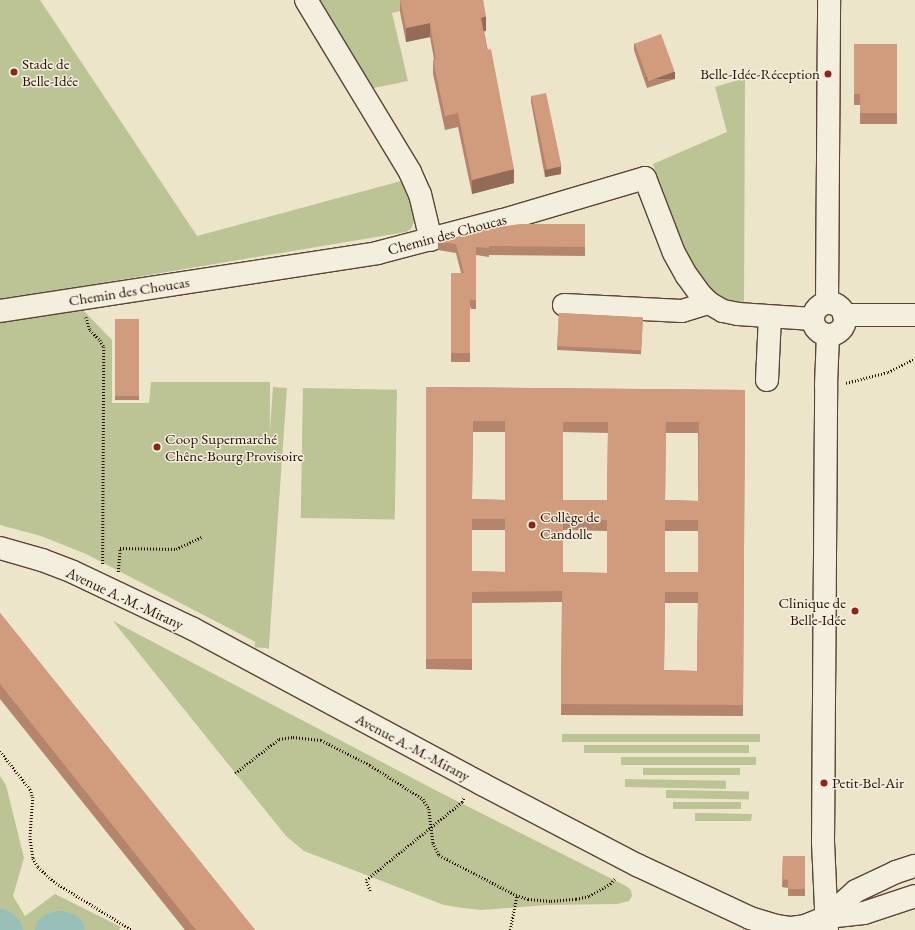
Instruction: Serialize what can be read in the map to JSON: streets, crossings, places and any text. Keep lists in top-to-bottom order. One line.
{"streets":{"street":["Chemin des Choucas","Avenue A.-M.-Mirany"]},"places":["Stade de Belle-Idée","Belle-Idée-Réception","Coop Supermarché Chêne-Bourg Provisoire","Collège de Candolle","Clinique de Belle-Idée","Petit-Bel-Air"]}
